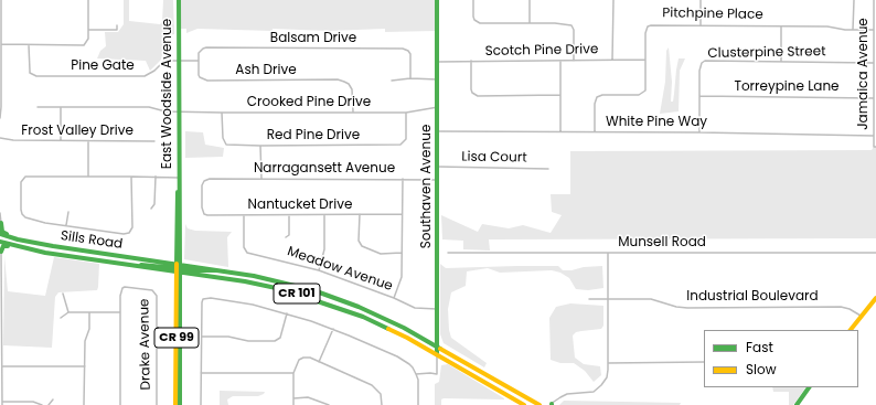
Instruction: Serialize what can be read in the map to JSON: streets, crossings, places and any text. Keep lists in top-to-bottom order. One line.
{"streets":{"main road":["East Woodside Avenue","Southaven Avenue","Sills Road","CR 101","CR 99"],"street":["Pitchpine Place","Balsam Drive","Scotch Pine Drive","Clusterpine Street","Pine Gate","Ash Drive","Jamaica Avenue","Torreypine Lane","Crooked Pine Drive","White Pine Way","Frost Valley Drive","Red Pine Drive","Lisa Court","Narragansett Avenue","Nantucket Drive","Munsell Road","Meadow Avenue","Industrial Boulevard","Drake Avenue"]},"crossings":[["Pitchpine Place","Scotch Pine Drive"],["Pitchpine Place","Jamaica Avenue"],["Pitchpine Place","White Pine Way"],["Balsam Drive","Pine Gate"],["Balsam Drive","Ash Drive"],["Scotch Pine Drive","Southaven Avenue"],["Clusterpine Street","Jamaica Avenue"],["Clusterpine Street","Torreypine Lane"],["Clusterpine Street","White Pine Way"],["Pine Gate","Ash Drive"],["Pine Gate","East Woodside Avenue"],["Ash Drive","Crooked Pine Drive"],["Jamaica Avenue","Torreypine Lane"],["Jamaica Avenue","White Pine Way"],["East Woodside Avenue","Crooked Pine Drive"],["East Woodside Avenue","Sills Road"],["East Woodside Avenue","CR 101"],["Crooked Pine Drive","Red Pine Drive"],["Crooked Pine Drive","Southaven Avenue"],["White Pine Way","Southaven Avenue"],["Lisa Court","Southaven Avenue"],["Narragansett Avenue","Southaven Avenue"],["Narragansett Avenue","Nantucket Drive"],["Southaven Avenue","Meadow Avenue"],["Southaven Avenue","CR 101"],["Nantucket Drive","Meadow Avenue"],["Sills Road","CR 101"]],"legend":["Fast","Slow"]}
